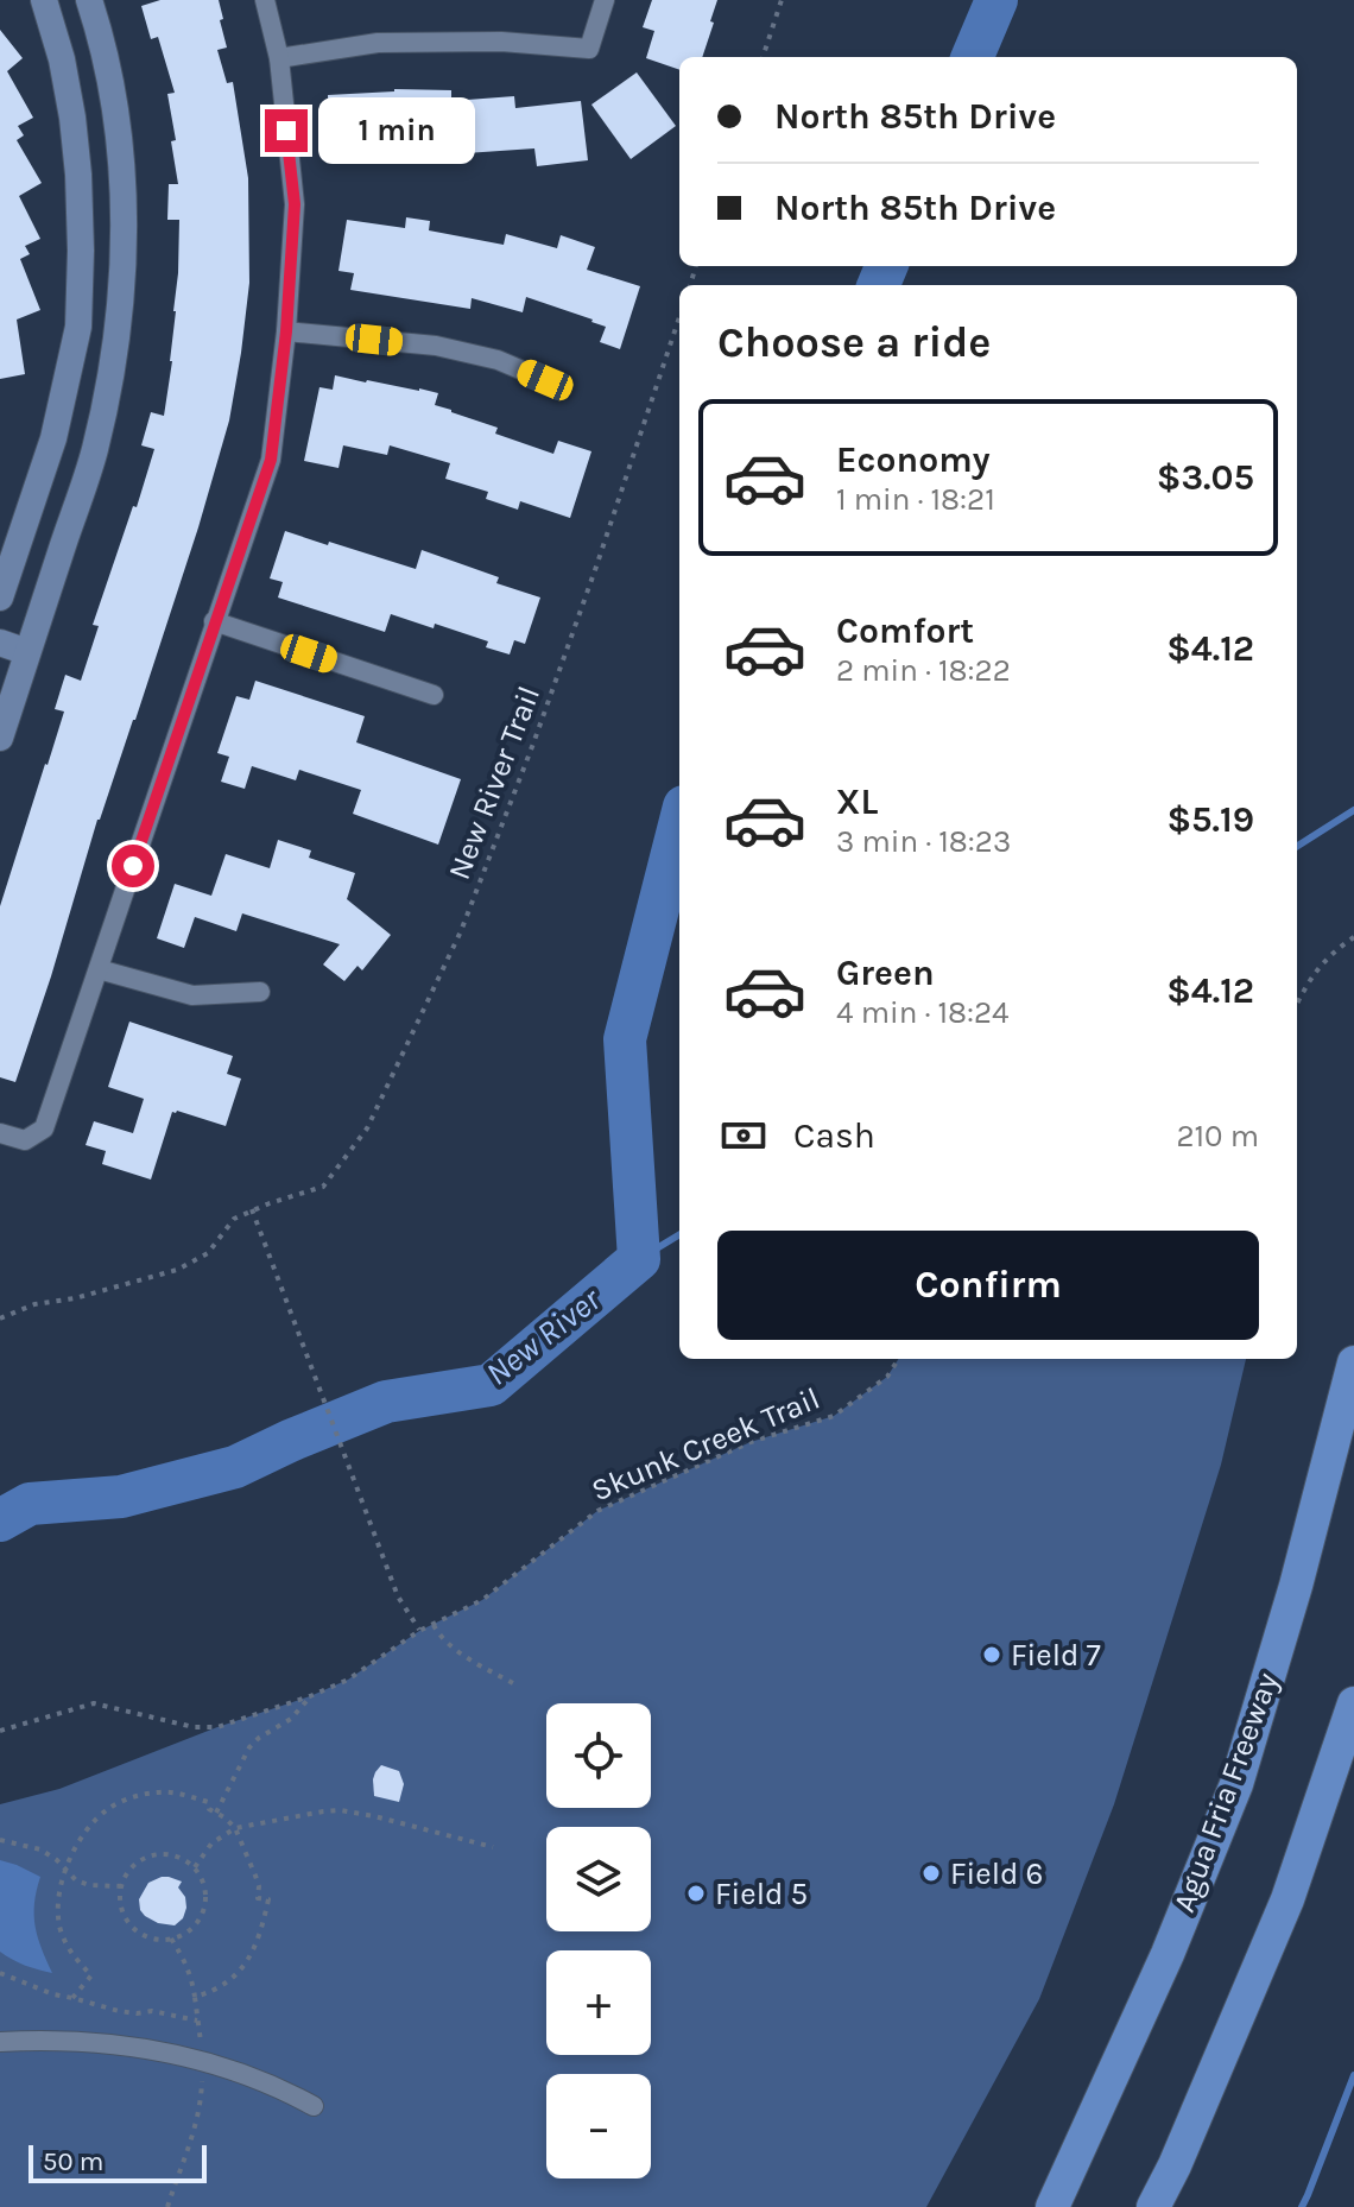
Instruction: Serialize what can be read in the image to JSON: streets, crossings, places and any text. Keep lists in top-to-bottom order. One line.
{"streets":{"highway":["Agua Fria Freeway"],"path":["New River Trail","Skunk Creek Trail"]},"water":["New River"],"places":["Field 7","Field 6","Field 5"],"scale_bar":"50 m","page":{"banner":["North 85th Drive","North 85th Drive"],"bubble":"1 min","heading":"Choose a ride","list":[{"name":"Economy","note":"1 min · 18:21","value":"$3.05"},{"name":"Comfort","note":"2 min · 18:22","value":"$4.12"},{"name":"XL","note":"3 min · 18:23","value":"$5.19"},{"name":"Green","note":"4 min · 18:24","value":"$4.12"}],"pay":["Cash","210 m"],"buttons":"Confirm","map_buttons":["+","−"],"scale":"50 m"}}
